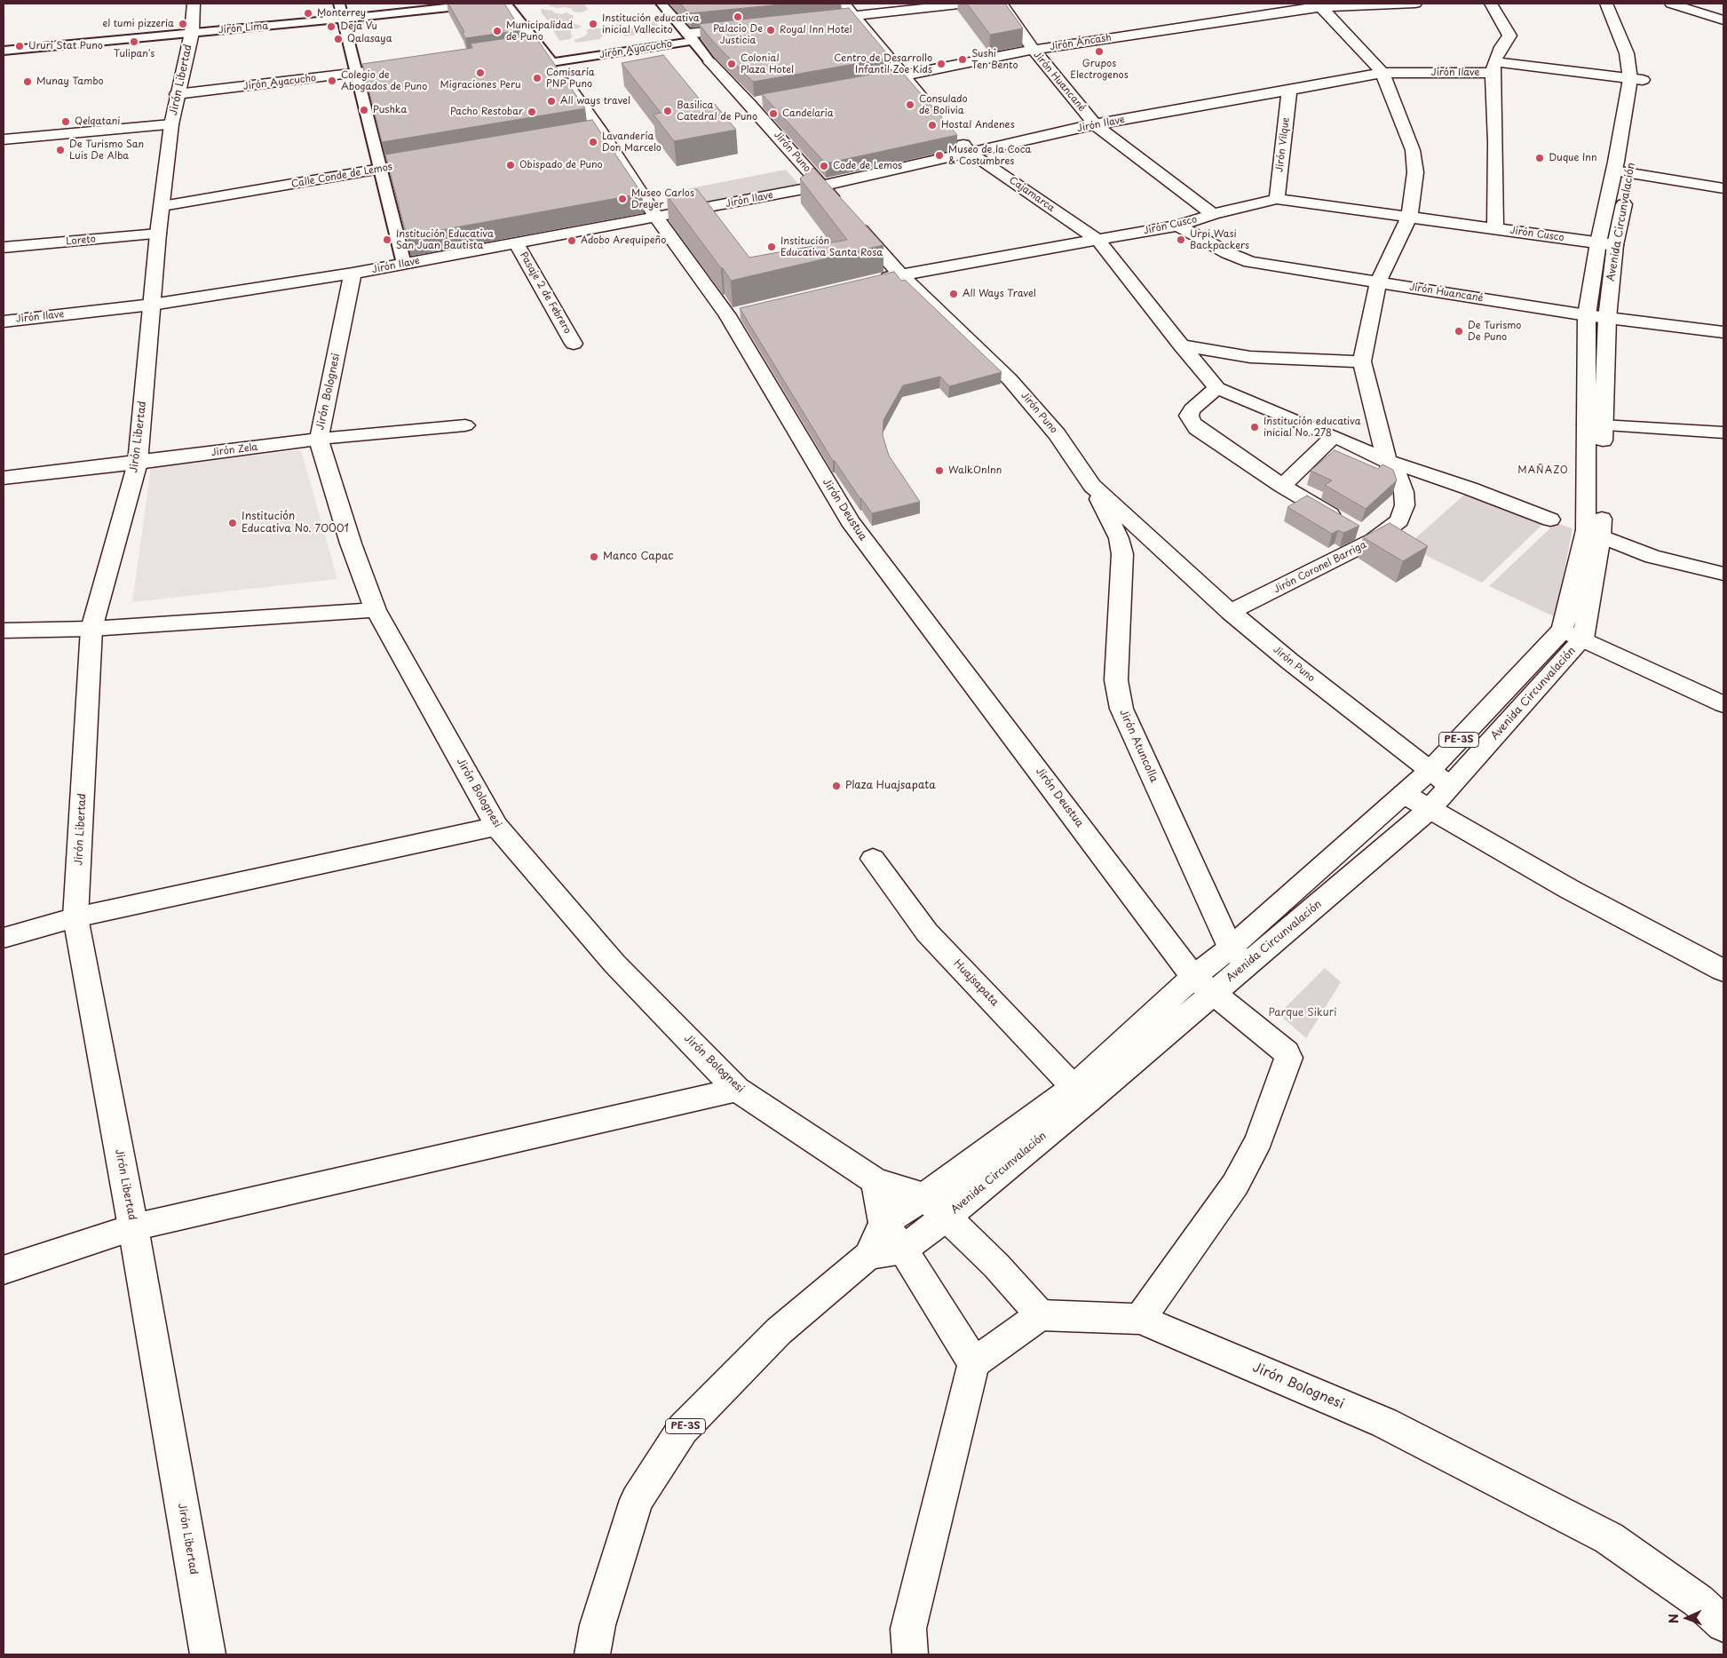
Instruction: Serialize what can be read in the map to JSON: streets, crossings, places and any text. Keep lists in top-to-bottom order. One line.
{"streets":{"main road":["Jirón Áncash","Jirón Ayacucho","Jirón Ilave","Jirón Libertad","Jirón Huancané","Jirón Vilque","Jirón Puno","Calle Conde de Lemos","Cajamarca","Avenida Circunvalación","Jirón Cusco","Loreto","Pasaje 2 de Febrero","Jirón Bolognesi","Jirón Zela","Jirón Deustua","Jirón Coronel Barriga","PE-3S","Jirón Atuncolla","Huajsapata"],"street":["Jirón Lima"]},"crossings":[["Jirón Lima","Jirón Libertad"],["Jirón Áncash","Jirón Huancané"],["Jirón Áncash","Jirón Coronel Barriga"],["Jirón Ayacucho","Jirón Libertad"],["Jirón Ayacucho","Jirón Puno"],["Jirón Ayacucho","Jirón Deustua"],["Jirón Ilave","Jirón Libertad"],["Jirón Ilave","Jirón Huancané"],["Jirón Ilave","Jirón Vilque"],["Jirón Ilave","Jirón Puno"],["Jirón Ilave","Cajamarca"],["Jirón Ilave","Avenida Circunvalación"],["Jirón Ilave","Pasaje 2 de Febrero"],["Jirón Ilave","Jirón Bolognesi"],["Jirón Ilave","Jirón Deustua"],["Jirón Ilave","Jirón Coronel Barriga"],["Jirón Libertad","Calle Conde de Lemos"],["Jirón Libertad","Loreto"],["Jirón Libertad","Jirón Zela"],["Jirón Huancané","Avenida Circunvalación"],["Jirón Huancané","Jirón Cusco"],["Jirón Huancané","Jirón Coronel Barriga"],["Jirón Vilque","Jirón Cusco"],["Jirón Puno","Avenida Circunvalación"],["Jirón Puno","Jirón Cusco"],["Jirón Puno","Jirón Coronel Barriga"],["Jirón Puno","Jirón Atuncolla"],["Cajamarca","Jirón Cusco"],["Avenida Circunvalación","Jirón Cusco"],["Avenida Circunvalación","Jirón Bolognesi"],["Avenida Circunvalación","Jirón Deustua"],["Avenida Circunvalación","Jirón Atuncolla"],["Avenida Circunvalación","Huajsapata"],["Jirón Cusco","Jirón Coronel Barriga"],["Jirón Bolognesi","Jirón Zela"],["Jirón Bolognesi","Jirón Deustua"]],"districts":["MAÑAZO"],"parks":["Parque Sikuri"],"places":["Monterrey","Palacio De Justicia","el tumi pizzeria","Institución educativa inicial Vallecito","Deja Vu","Royal Inn Hotel","Municipalidad de Puno","Qalasaya","Tulipan's","Ururi Stat Puno","Grupos Electrogenos","Sushi Ten Bento","Colonial Plaza Hotel","Centro de Desarrollo Infantil Zoe Kids","Migraciones Peru","Comisaría PNP Puno","Colegio de Abogados de Puno","Munay Tambo","All ways travel","Consulado de Bolivia","Pushka","Basilica Catedral de Puno","Pacho Restobar","Candelaria","Qelqatani","Hostal Andenes","Lavandería Don Marcelo","De Turismo San Luis De Alba","Museo de la Coca & Costumbres","Duque Inn","Obispado de Puno","Code de Lemos","Museo Carlos Dreyer","Institución Educativa San Juan Bautista","Urpi Wasi Backpackers","Adobo Arequipeño","Institución Educativa Santa Rosa","All Ways Travel","De Turismo De Puno","Institución educativa inicial No. 278","WalkOnInn","Institución Educativa No. 70001","Manco Capac","Plaza Huajsapata"],"north":"left"}
